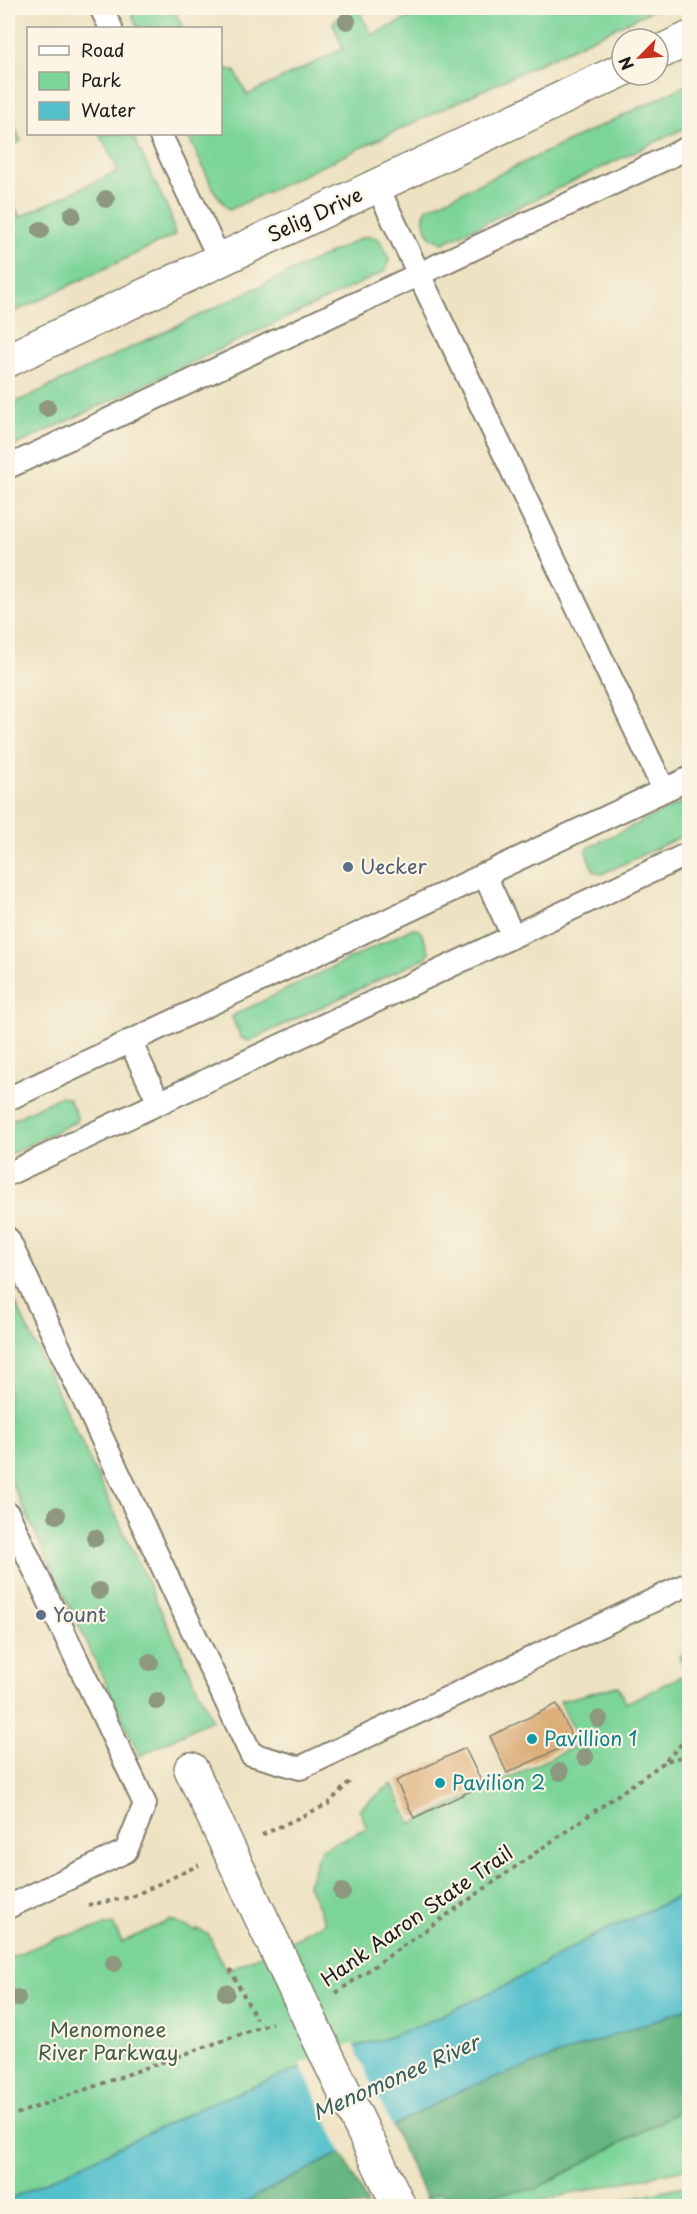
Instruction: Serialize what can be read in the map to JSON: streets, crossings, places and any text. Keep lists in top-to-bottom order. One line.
{"streets":{"street":["Selig Drive"],"path":["Hank Aaron State Trail"]},"water":["Menomonee River"],"parks":["Menomonee River Parkway"],"places":["Uecker","Yount","Pavillion 1","Pavilion 2"],"legend":["Road","Park","Water"],"north":"bottom left"}
